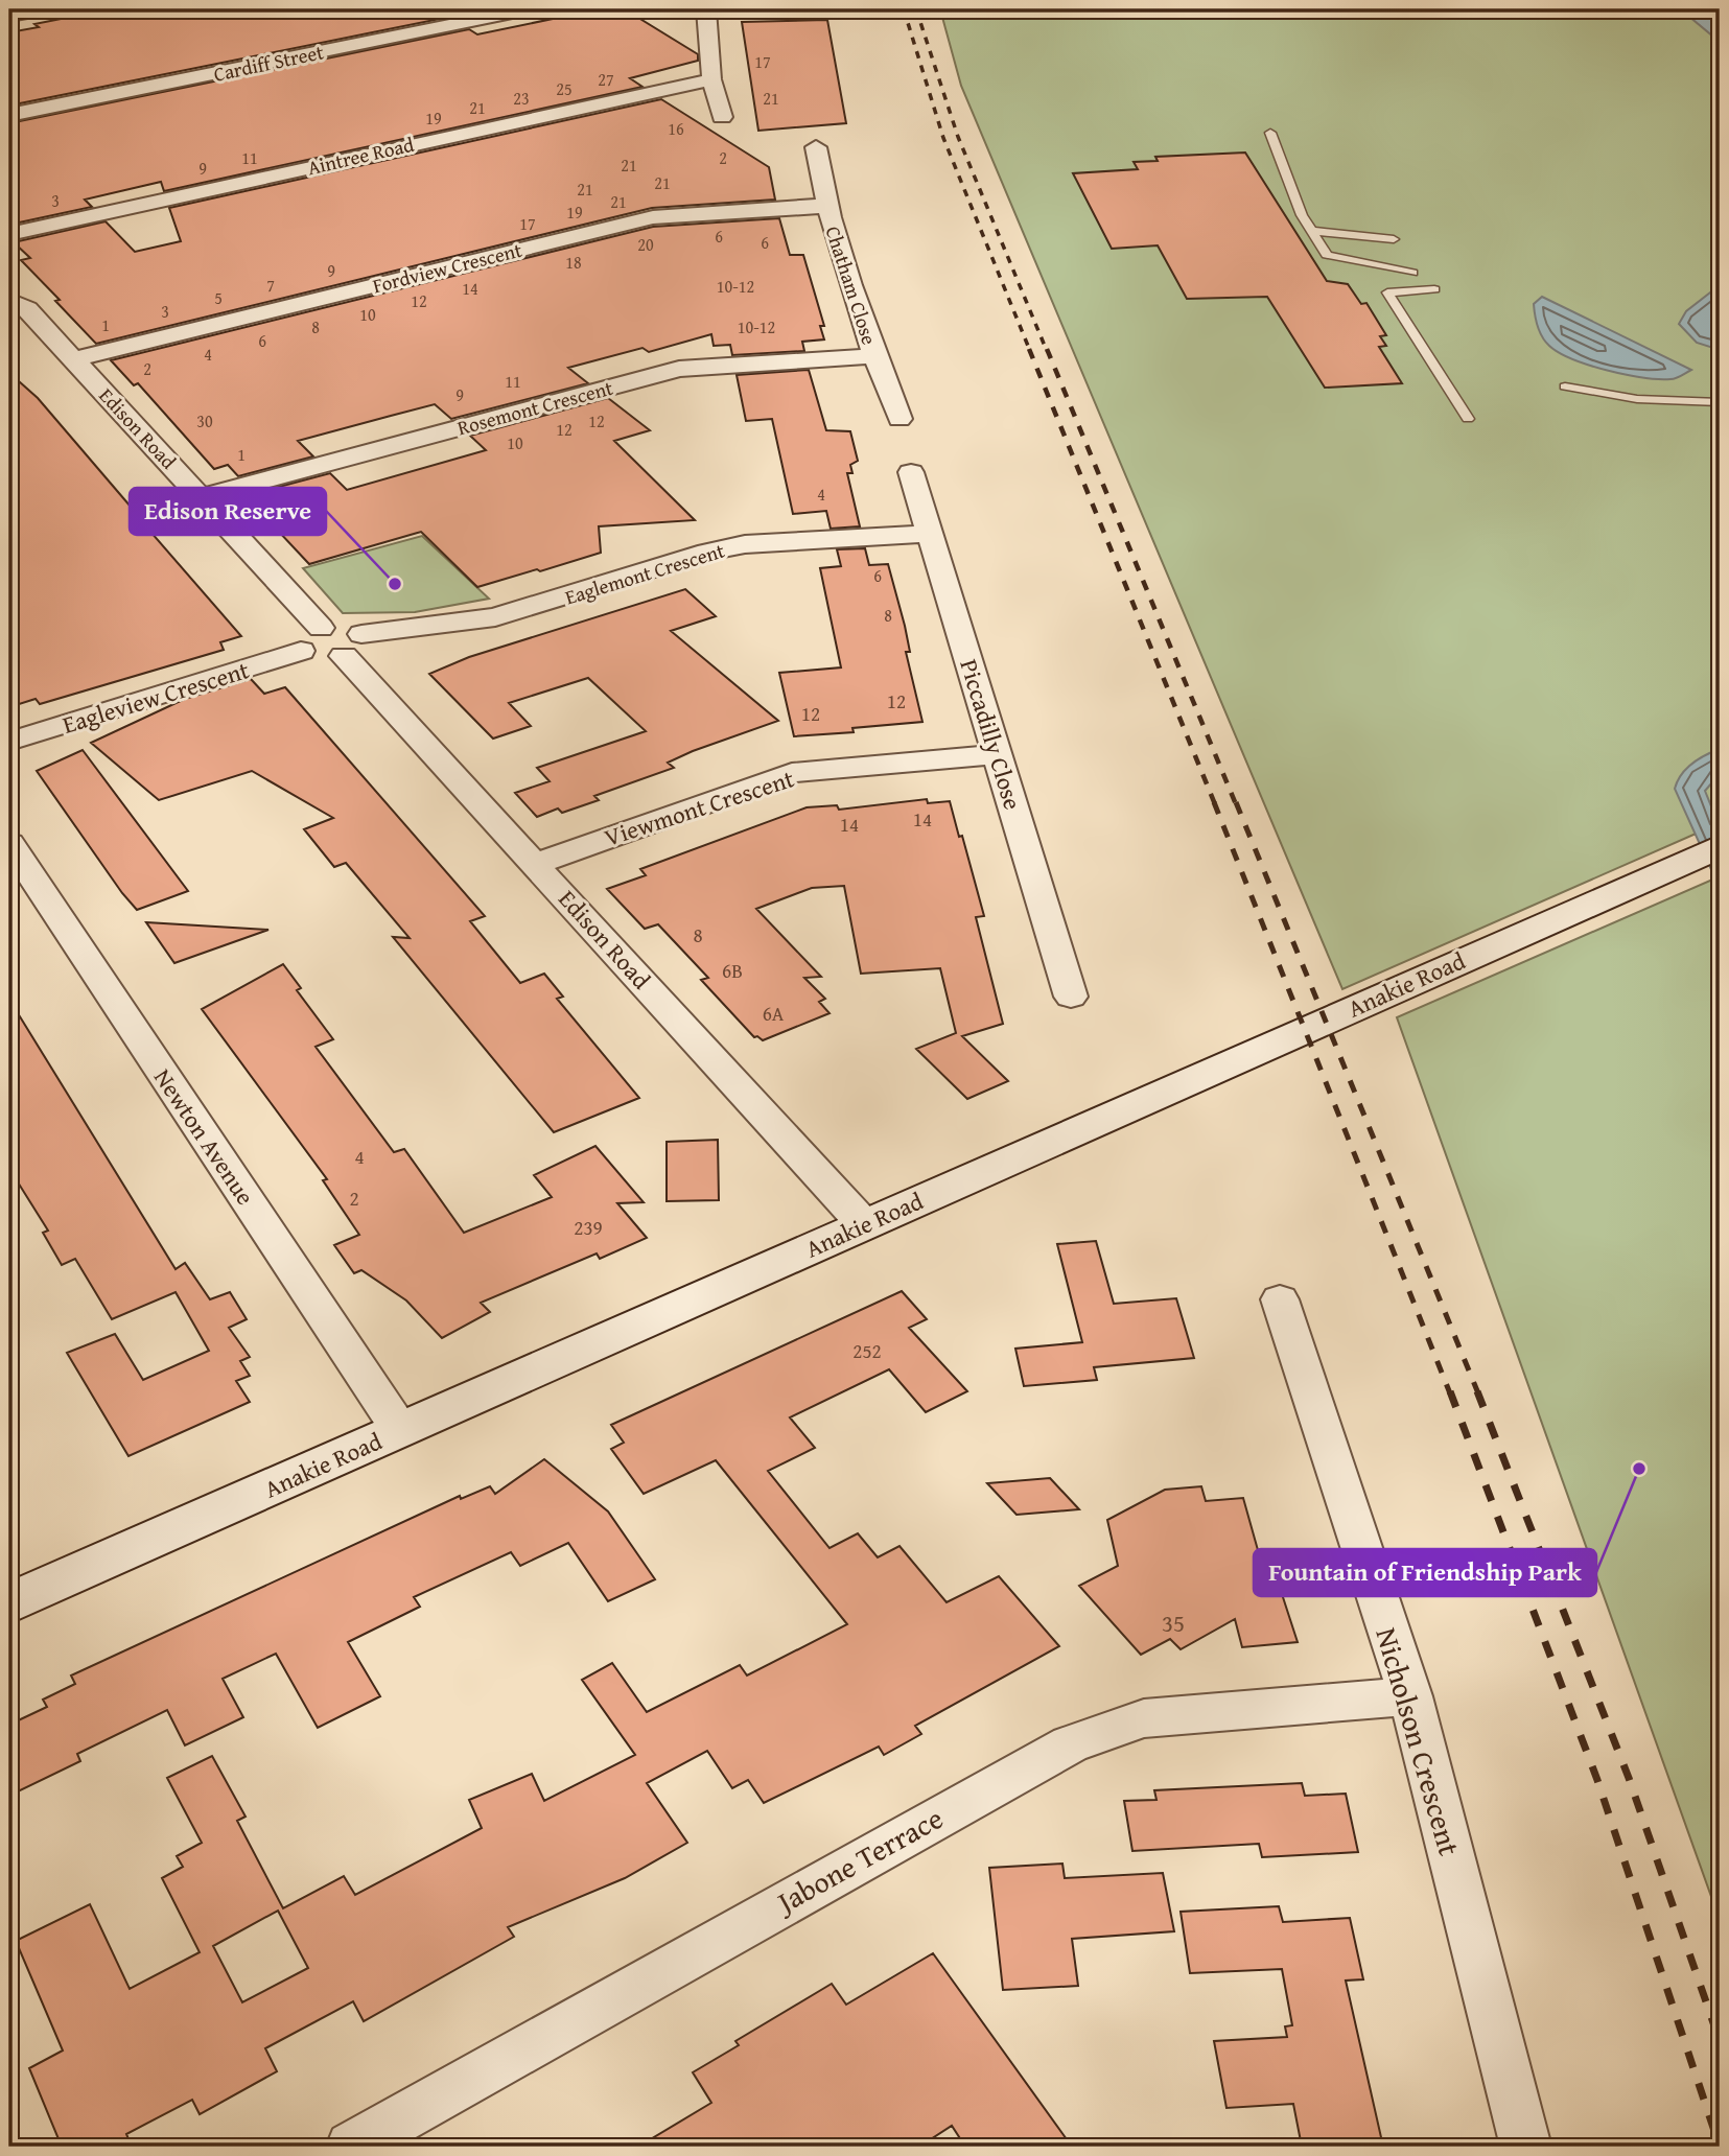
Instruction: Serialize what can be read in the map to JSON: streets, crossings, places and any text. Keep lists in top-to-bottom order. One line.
{"streets":{"main road":["Anakie Road"],"street":["Cardiff Street","Aintree Road","Fordview Crescent","Chatham Close","Rosemont Crescent","Edison Road","Eaglemont Crescent","Eagleview Crescent","Piccadilly Close","Viewmont Crescent","Newton Avenue","Nicholson Crescent","Jabone Terrace"]},"crossings":[["Fordview Crescent","Chatham Close"],["Fordview Crescent","Edison Road"],["Chatham Close","Rosemont Crescent"],["Rosemont Crescent","Edison Road"],["Edison Road","Eaglemont Crescent"],["Edison Road","Viewmont Crescent"],["Edison Road","Anakie Road"],["Eaglemont Crescent","Piccadilly Close"],["Piccadilly Close","Viewmont Crescent"],["Anakie Road","Newton Avenue"],["Nicholson Crescent","Jabone Terrace"]],"places":["Edison Reserve","Fountain of Friendship Park"],"house_numbers":["17","27","25","23","21","21","19","16","11","2","21","9","21","21","3","21","19","17","6","6","20","18","9","7","10-12","14","5","12","3","10","1","8","10-12","6","4","2","11","9","30","12","12","10","1","4","6","8","12","12","14","14","8","6B","6A","4","2","239","252","35"]}
